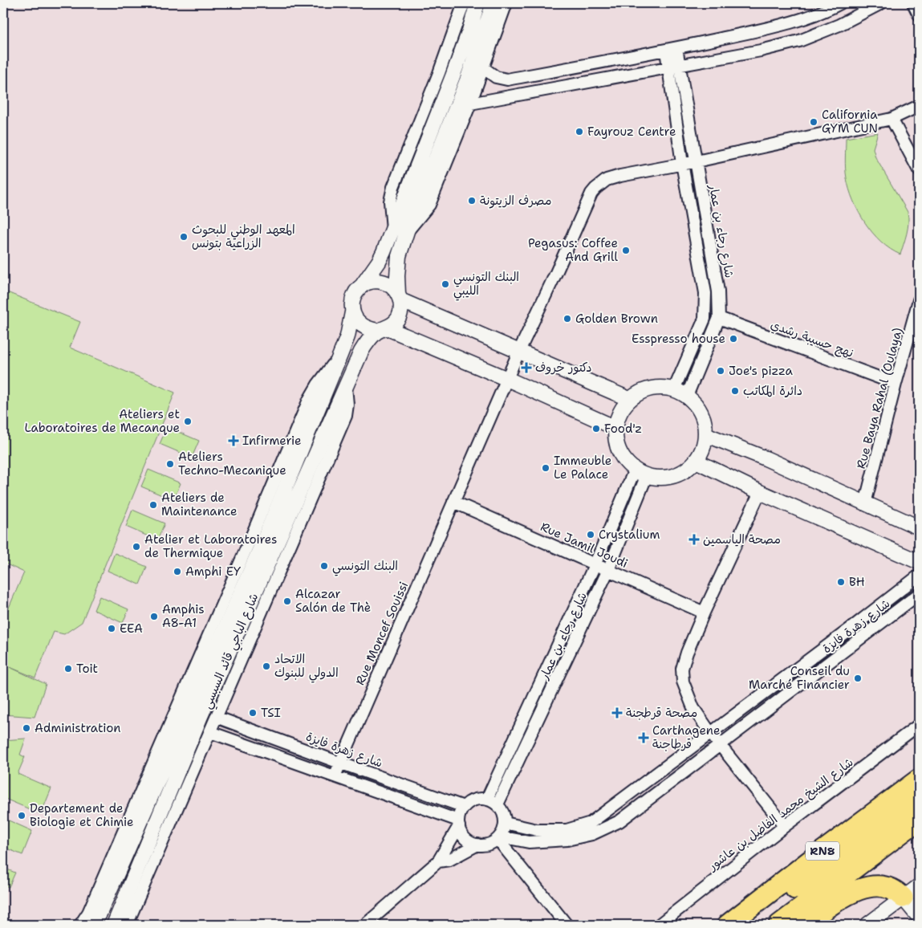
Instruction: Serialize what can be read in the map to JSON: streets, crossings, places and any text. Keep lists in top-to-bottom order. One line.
{"streets":{"highway":["RN8"],"street":["شارع رجاء بن عمار","نهج حسيبة رشدي","Rue Baya Rahal (Oulaya)","Rue Jamil Joudi","شارع زهرة فايزة","Rue Moncef Souissi","شارع الباجي قائد السبسي","شارع الشيخ محمد الفاضل بن عاشور"]},"crossings":[["شارع رجاء بن عمار","نهج حسيبة رشدي"],["شارع رجاء بن عمار","Rue Jamil Joudi"],["شارع رجاء بن عمار","شارع زهرة فايزة"],["شارع رجاء بن عمار","Rue Moncef Souissi"],["نهج حسيبة رشدي","Rue Baya Rahal (Oulaya)"],["Rue Jamil Joudi","Rue Moncef Souissi"],["شارع زهرة فايزة","Rue Moncef Souissi"],["شارع زهرة فايزة","شارع الباجي قائد السبسي"]],"places":{"other":["California GYM CUN","Fayrouz Centre","مصرف الزيتونة","المعهد الوطني للبحوث الزراعية بتونس","Pegasus: Coffee And Grill","البنك التونسي الليبي","Golden Brown","Esspresso house","Joe's pizza","دائرة المكاتب","Ateliers et Laboratoires de Mecanque","Food'z","Ateliers Techno-Mecanique","Immeuble Le Palace","Ateliers de Maintenance","Crystalium","Atelier et Laboratoires de Thermique","البنك التونسي","Amphi EY","BH","Alcazar Salón de Thè","Amphis A8-A1","EEA","الاتحاد الدولي للبنوك","Toit","Conseil du Marché Financier","TSI","Administration","Departement de Biologie et Chimie"],"health":["دكتور خروف","Infirmerie","مصحة الياسمين","مصحة قرطجنة","Carthagene قرطاجنة"]}}
